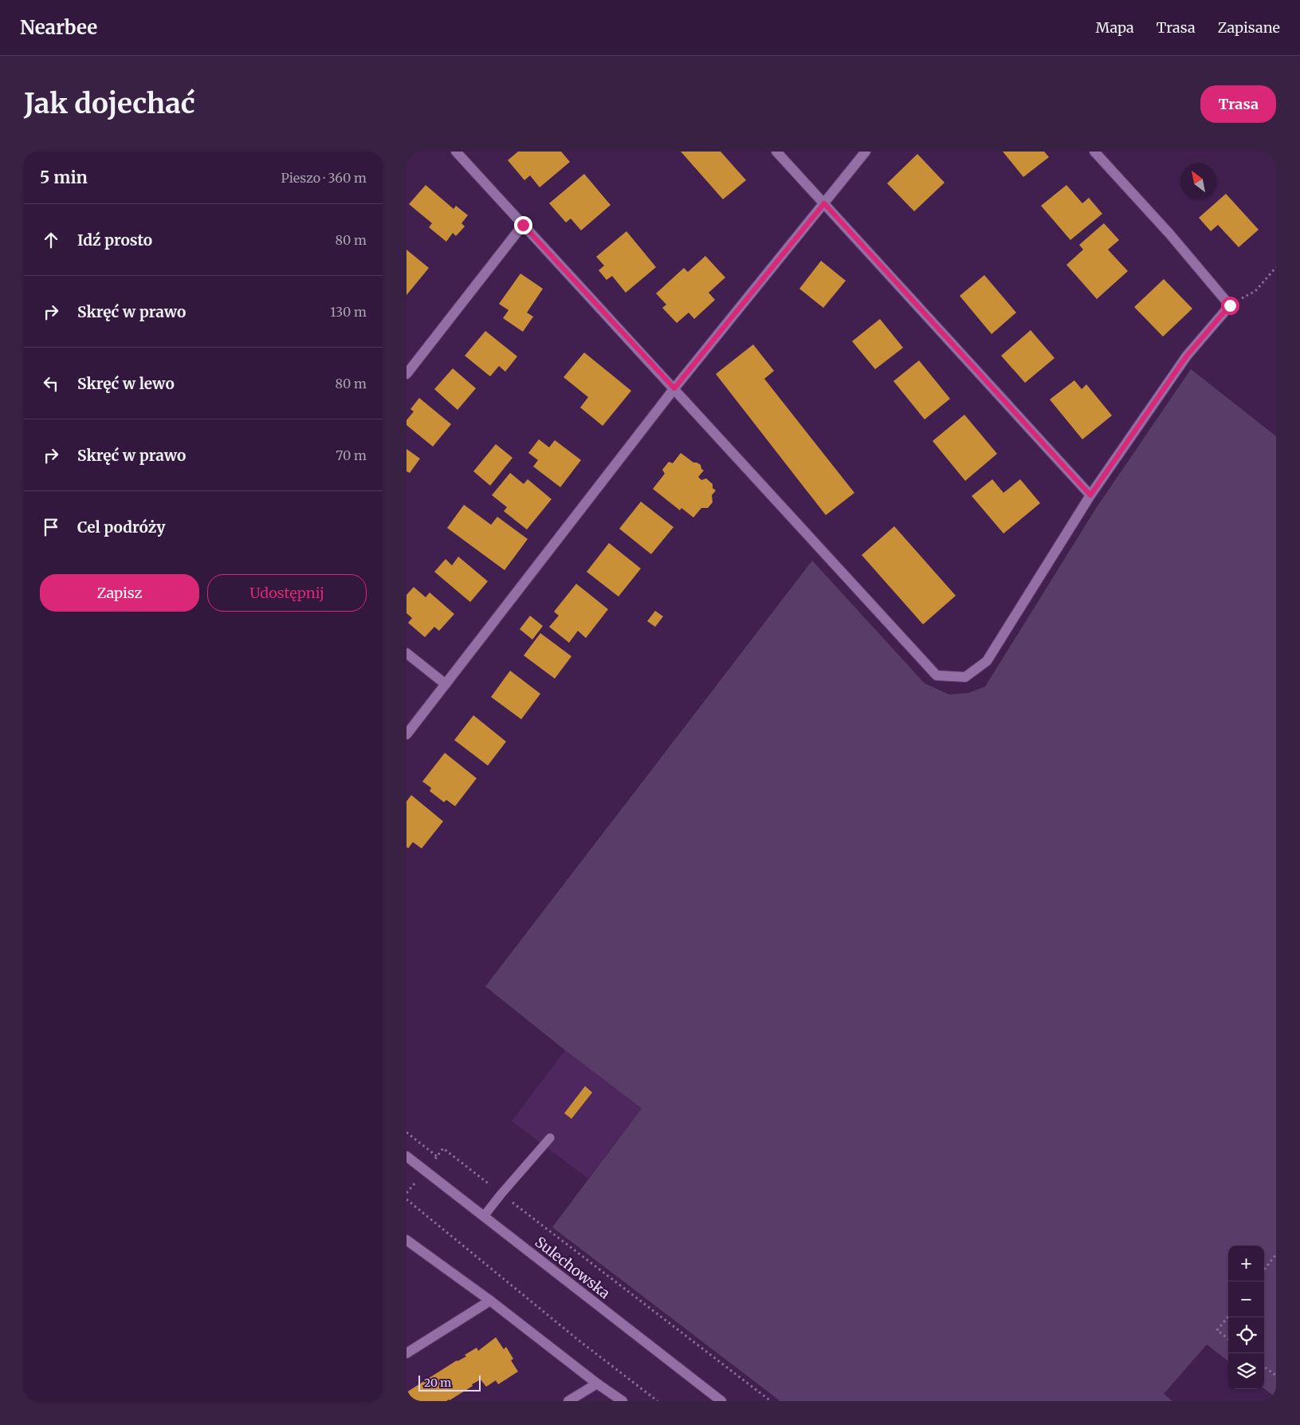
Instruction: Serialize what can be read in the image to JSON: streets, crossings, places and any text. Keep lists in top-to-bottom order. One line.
{"streets":{"street":["Sulechowska"]},"scale_bar":"20 m","north":"top left","page":{"header":"Nearbee","nav":["Mapa","Trasa","Zapisane"],"buttons":["Trasa",["Zapisz","Udostępnij"]],"title":"Jak dojechać","heading":["5 min","Pieszo · 360 m"],"list":[["Idź prosto","80 m"],["Skręć w prawo","130 m"],["Skręć w lewo","80 m"],["Skręć w prawo","70 m"],"Cel podróży"],"map_buttons":["+","−"],"scale":"20 m"}}
